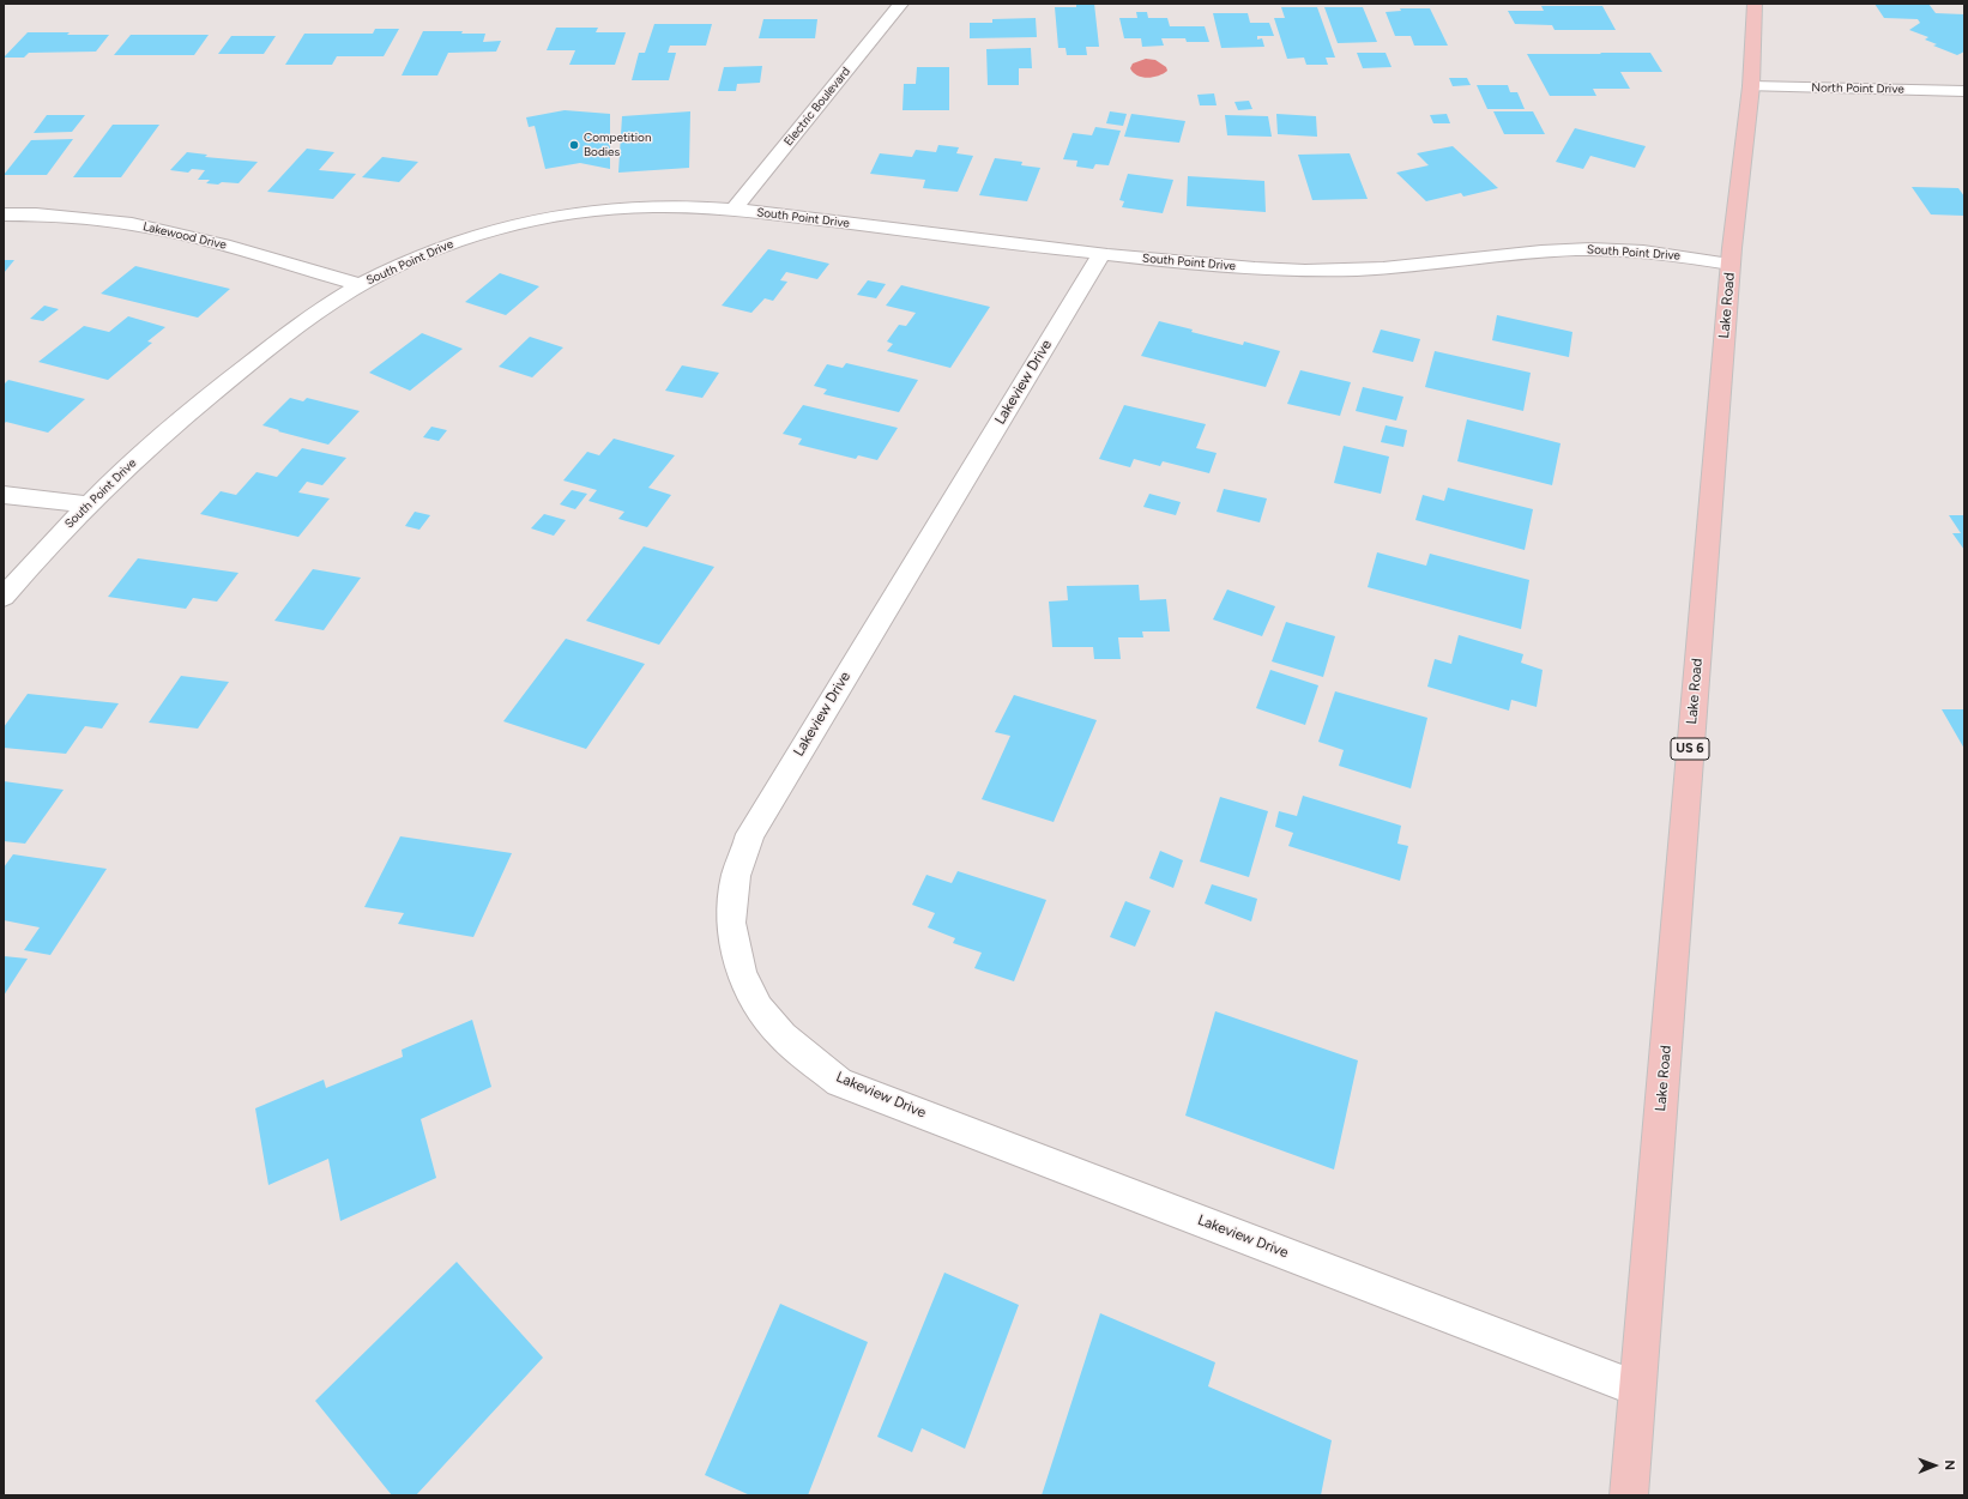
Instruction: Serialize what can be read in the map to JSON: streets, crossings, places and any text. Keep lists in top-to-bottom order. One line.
{"streets":{"main road":["Lake Road","US 6"],"street":["North Point Drive","Electric Boulevard","South Point Drive","Lakewood Drive","Lakeview Drive"]},"crossings":[["North Point Drive","Lake Road"],["Electric Boulevard","South Point Drive"],["South Point Drive","Lakewood Drive"],["South Point Drive","Lake Road"],["South Point Drive","Lakeview Drive"],["Lake Road","Lakeview Drive"]],"places":["Competition Bodies"],"north":"right"}
